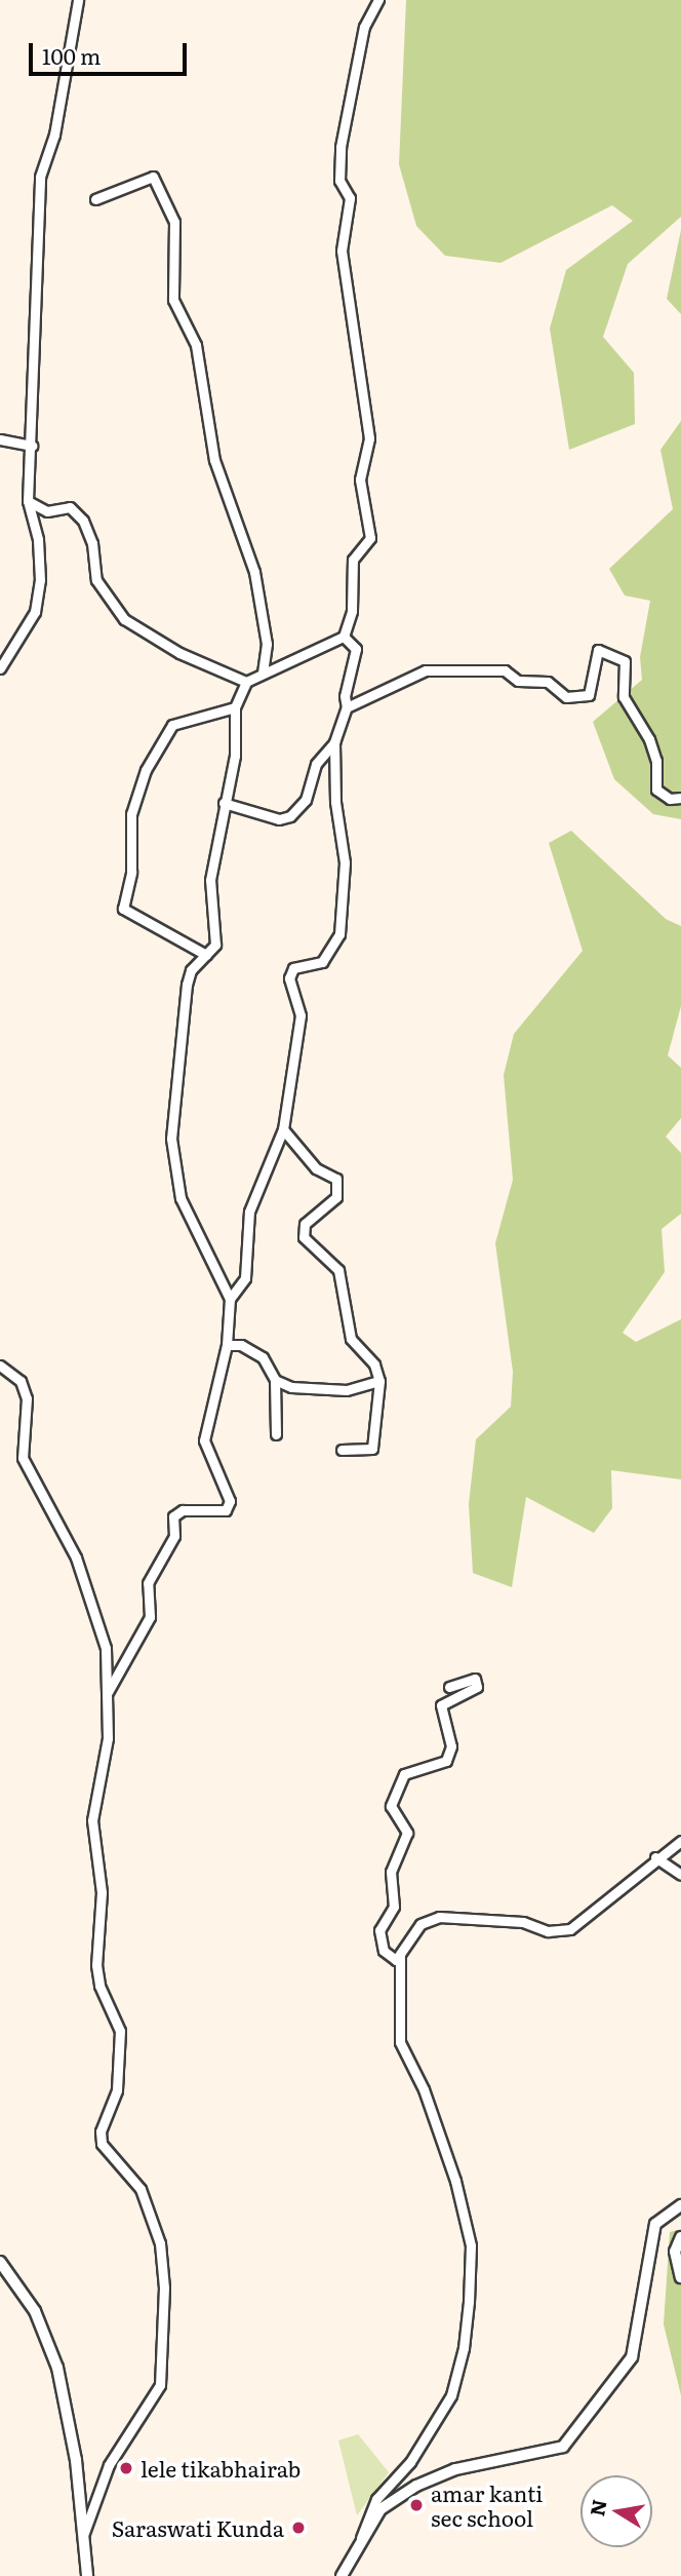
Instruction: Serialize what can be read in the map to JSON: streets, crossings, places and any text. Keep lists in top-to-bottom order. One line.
{"places":["lele tikabhairab","amar kanti sec school","Saraswati Kunda"],"scale_bar":"100 m","north":"left"}
